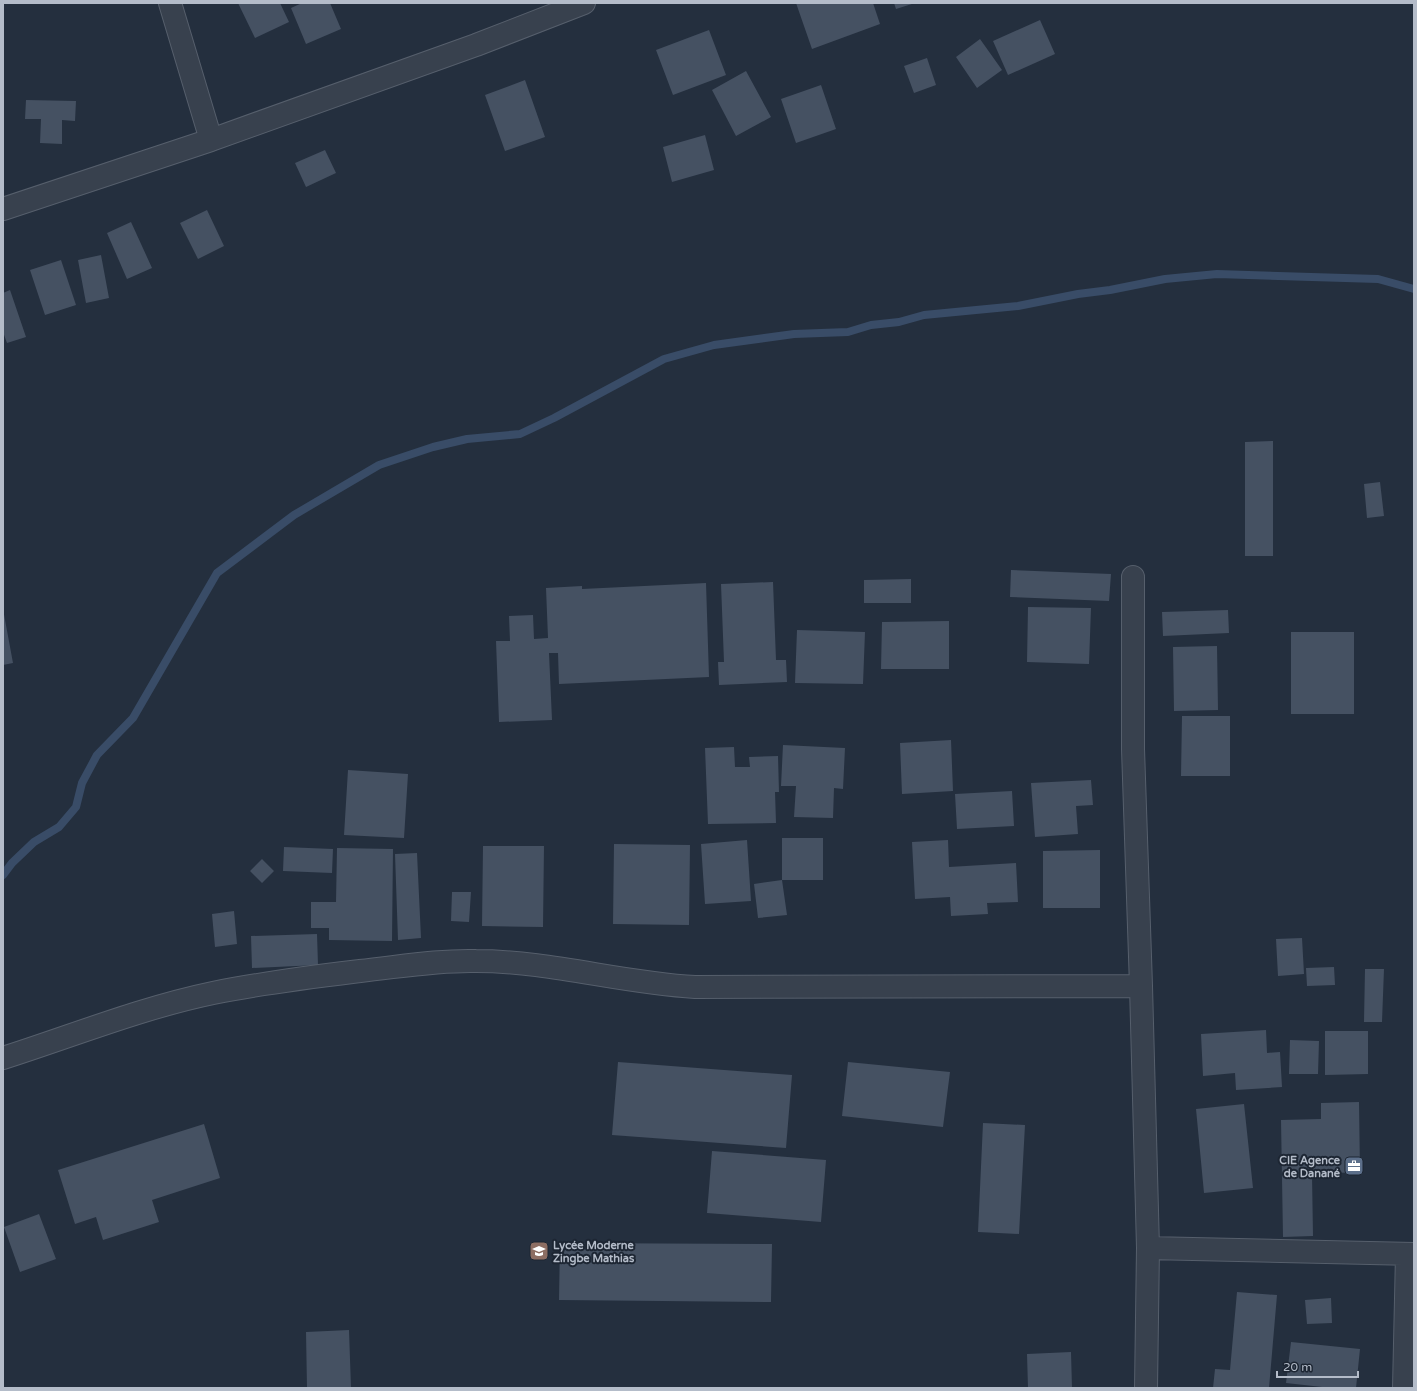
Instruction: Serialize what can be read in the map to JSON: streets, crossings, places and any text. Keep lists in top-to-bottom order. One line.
{"places":{"office":["CIE Agence de Danané"],"school or university":["Lycée Moderne Zingbe Mathias"]},"scale_bar":"20 m"}
